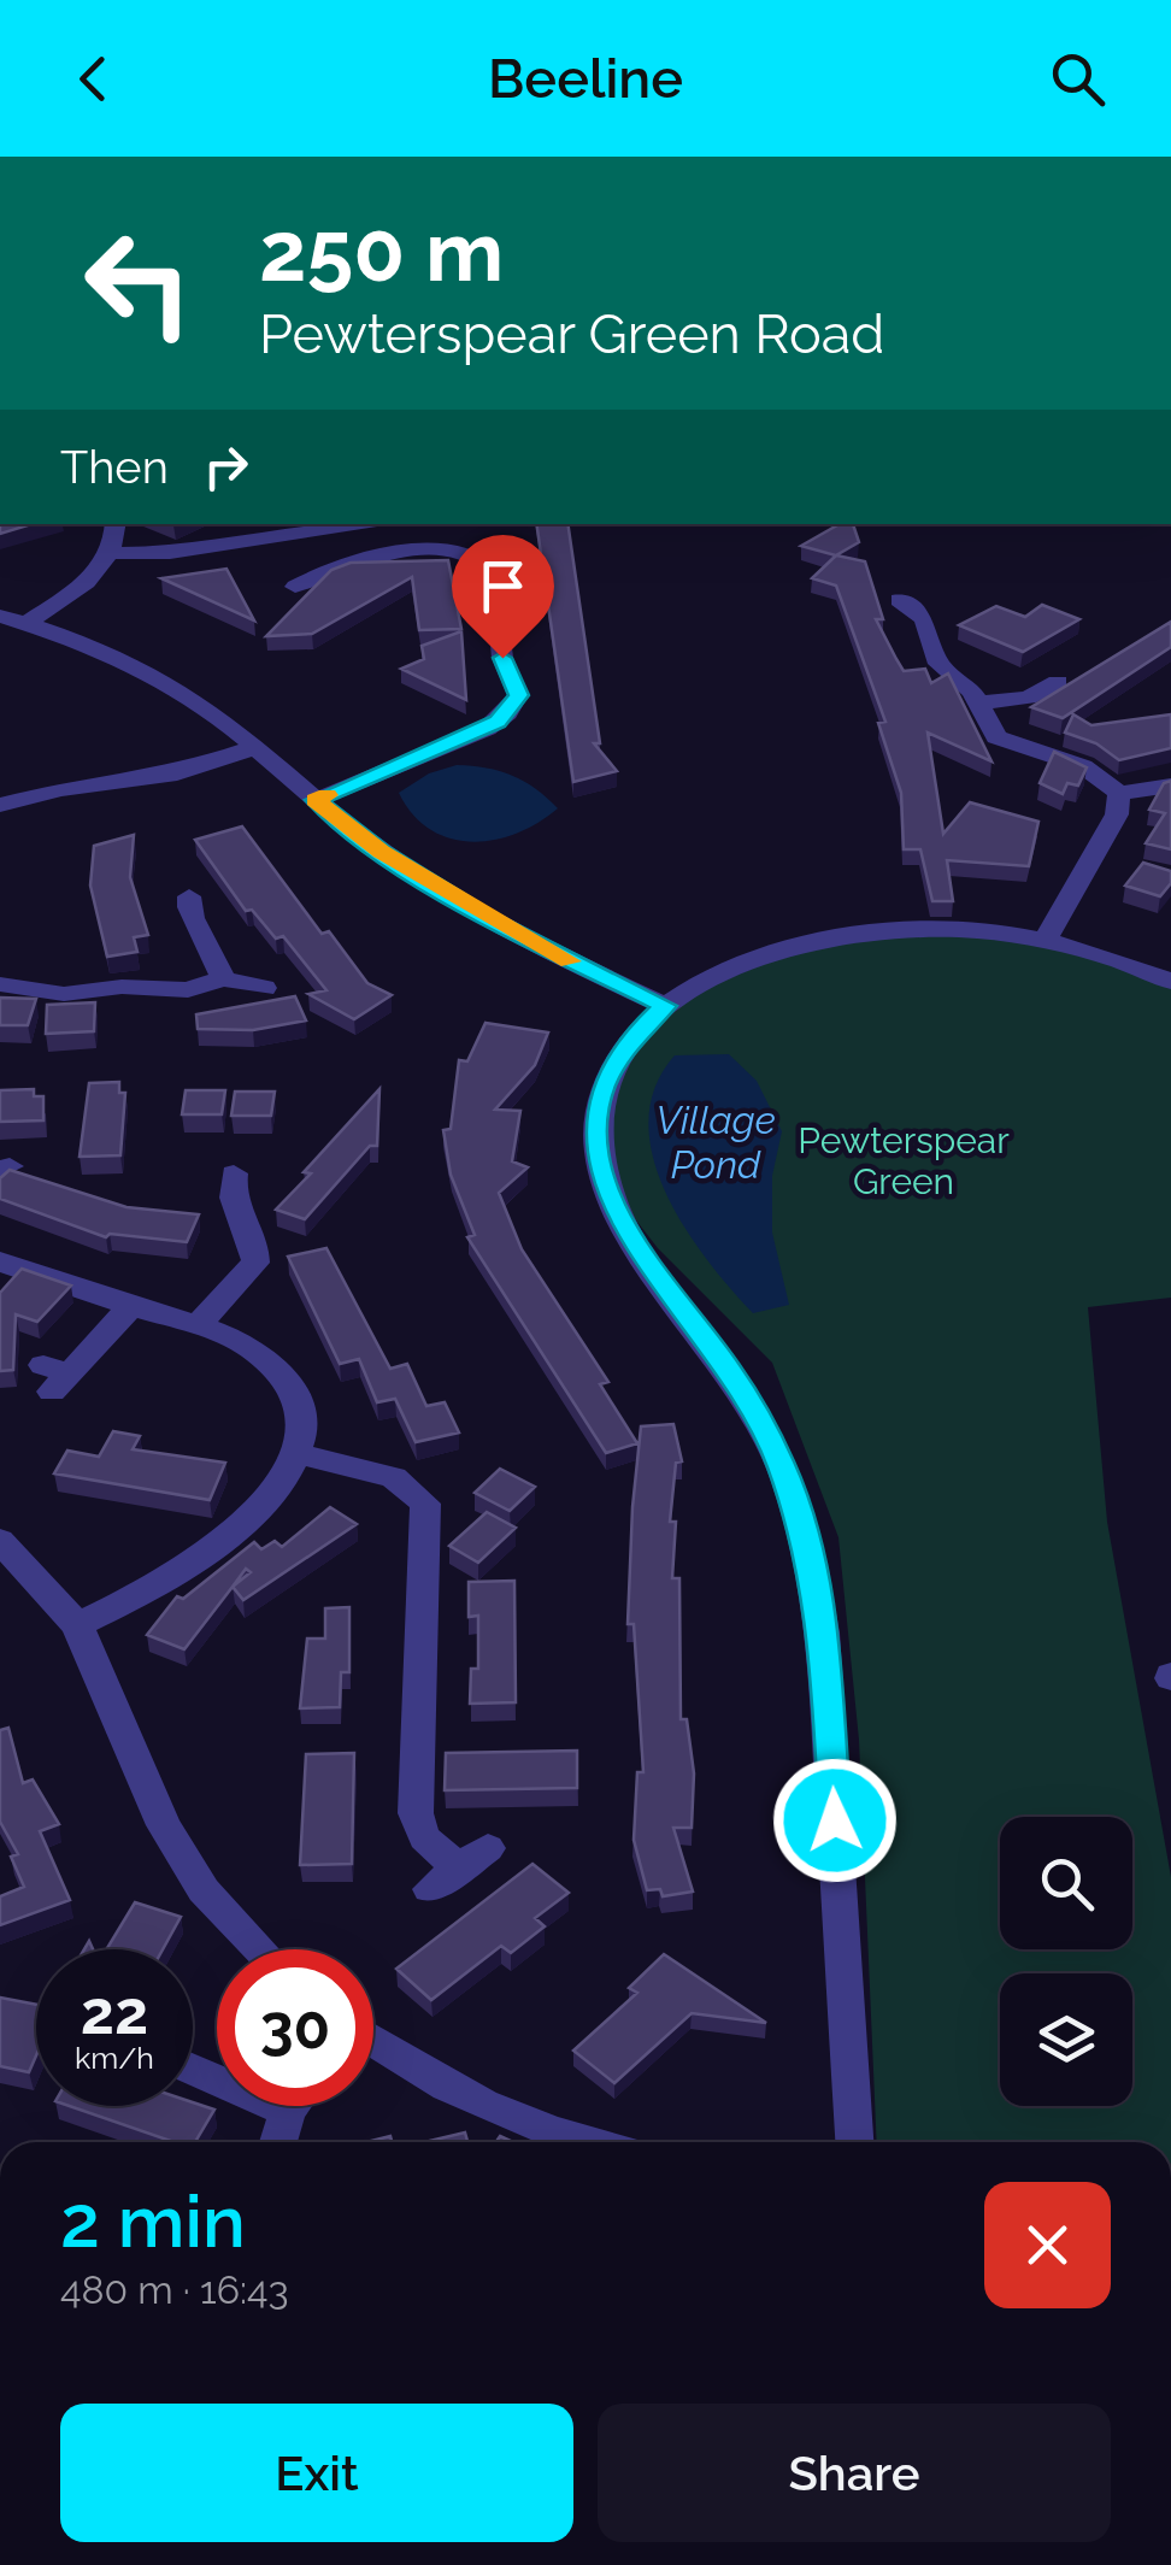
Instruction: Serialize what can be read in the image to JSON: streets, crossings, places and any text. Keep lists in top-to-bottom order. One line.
{"water":["Village Pond"],"parks":["Pewterspear Green"],"page":{"header":"Beeline","turn":["250 m","Pewterspear Green Road"],"then":"Then","speed":"22 km/h","limit":"30","heading":["2 min","480 m · 16:43"],"buttons":["Exit","Share"]}}
